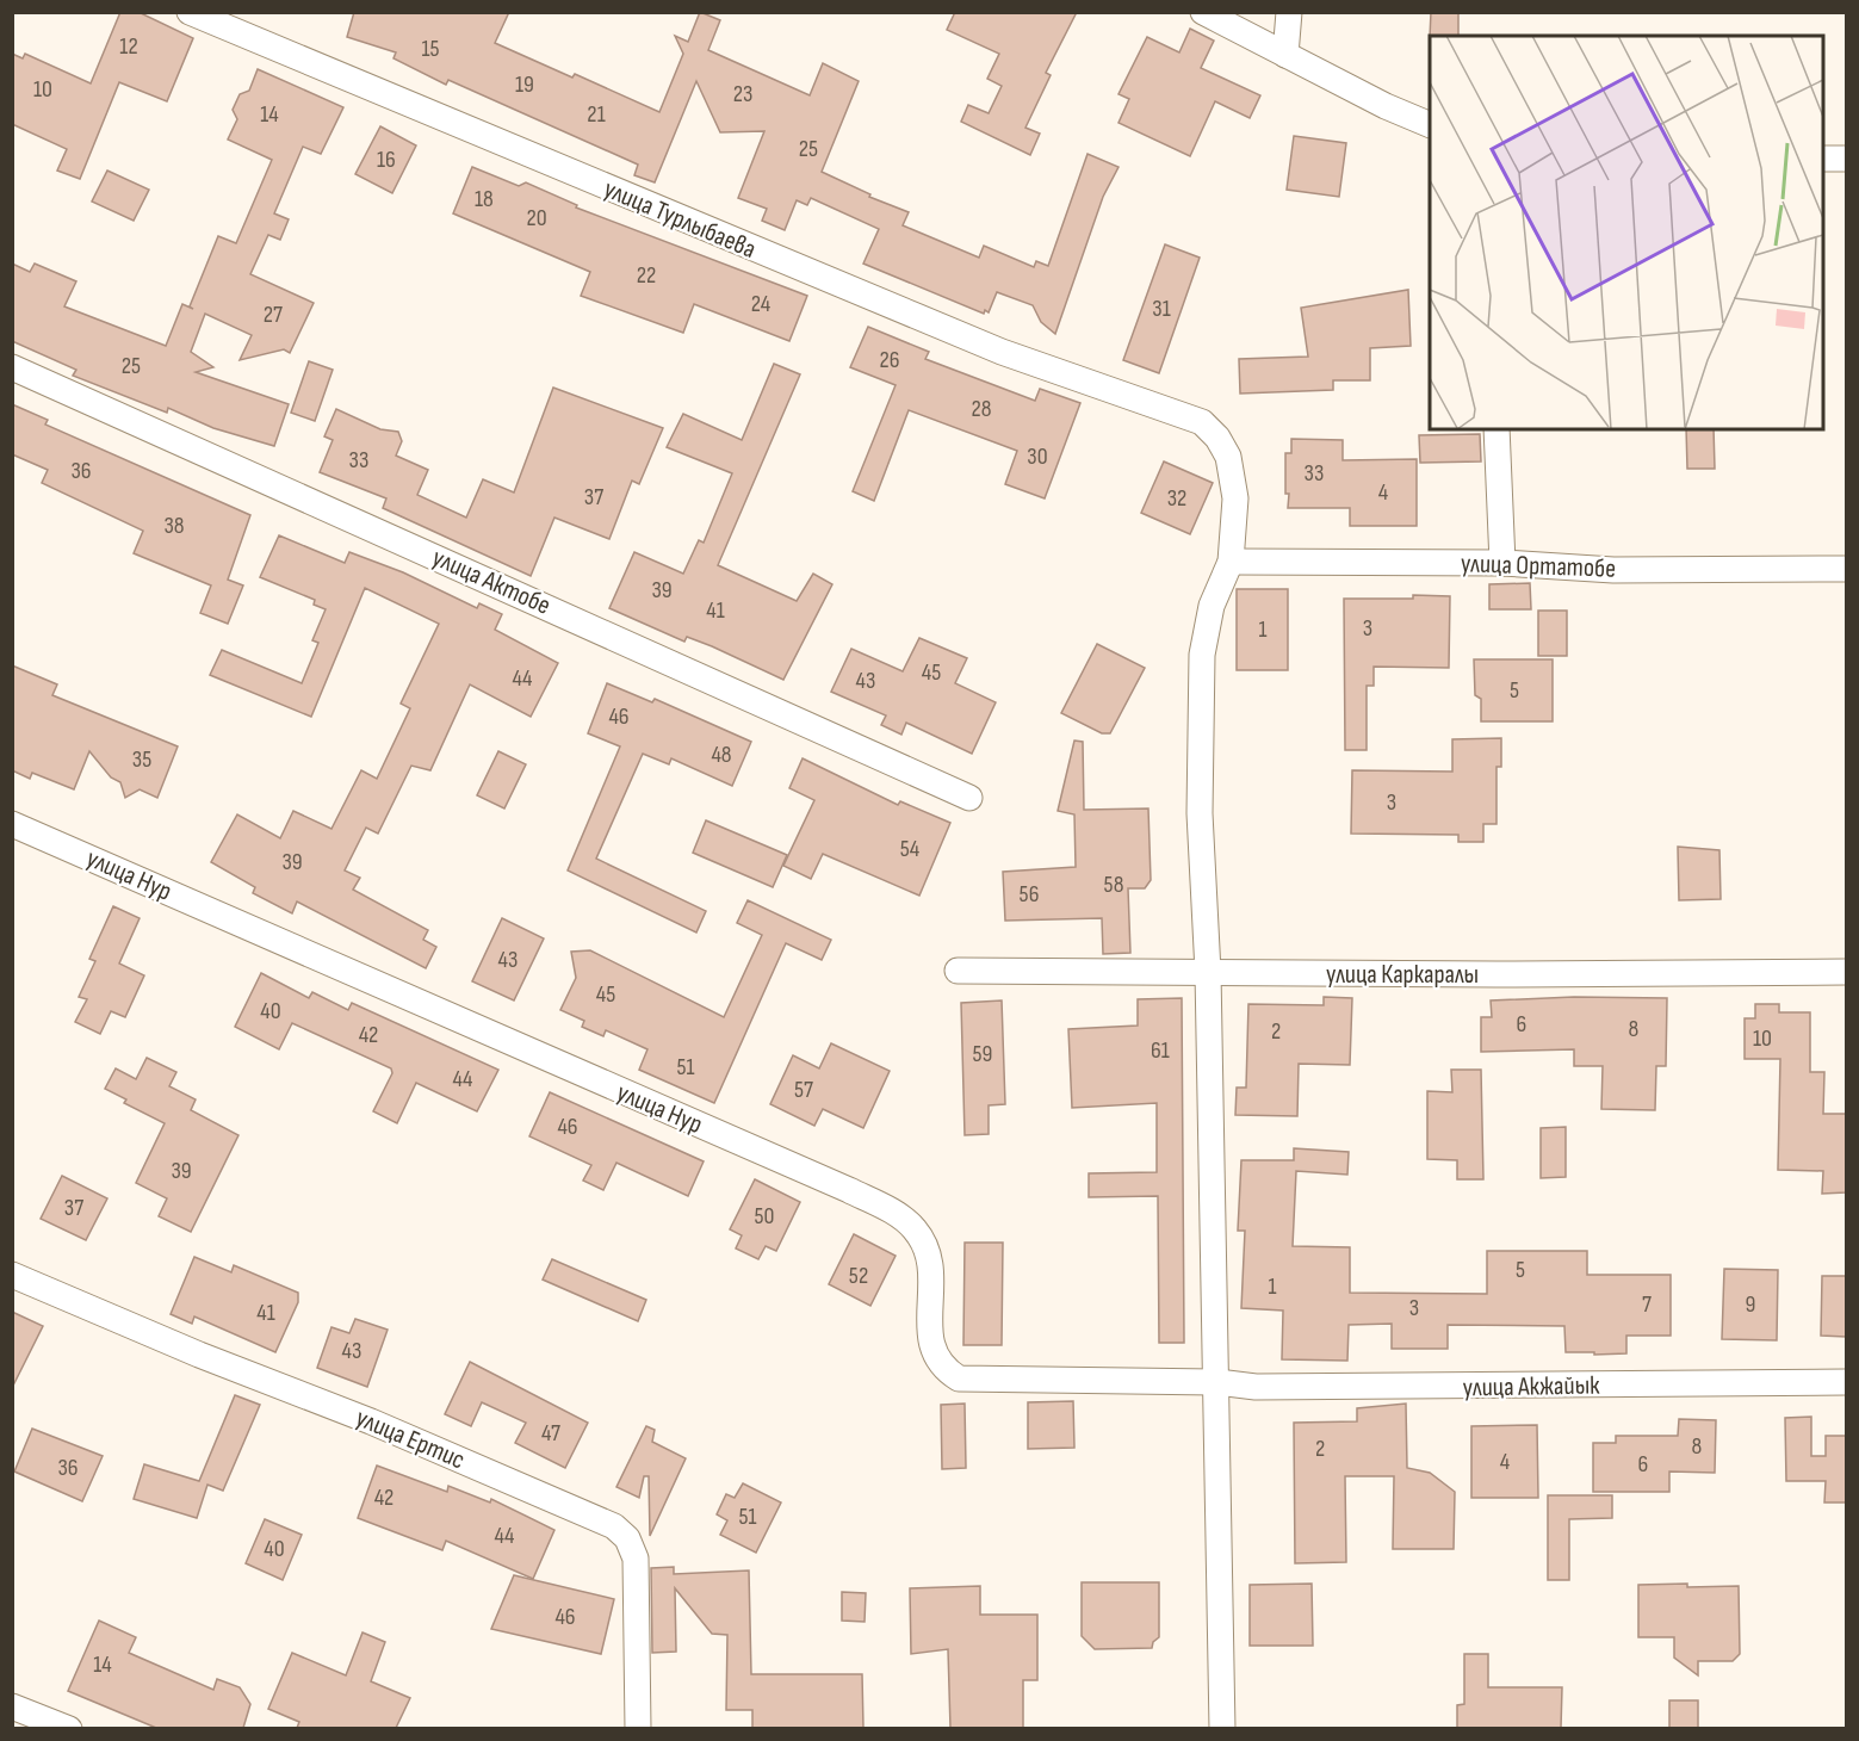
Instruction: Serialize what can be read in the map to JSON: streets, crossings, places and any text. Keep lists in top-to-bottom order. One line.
{"streets":{"street":["улица Турлыбаева","улица Ортатобе","улица Актобе","улица Нур","улица Каркаралы","улица Акжайык","улица Ертис"]},"crossings":[["улица Турлыбаева","улица Ортатобе"],["улица Турлыбаева","улица Нур"],["улица Турлыбаева","улица Каркаралы"],["улица Турлыбаева","улица Акжайык"],["улица Нур","улица Акжайык"]],"house_numbers":["12","15","19","10","23","14","21","25","16","18","20","22","24","31","27","26","25","28","30","33","36","33","4","37","32","38","39","41","3","1","45","44","43","5","46","48","35","3","54","39","58","56","43","45","40","6","8","2","42","10","61","59","51","44","57","46","39","37","50","5","52","1","7","9","3","41","43","47","8","2","4","6","36","42","51","44","40","46","14"]}
